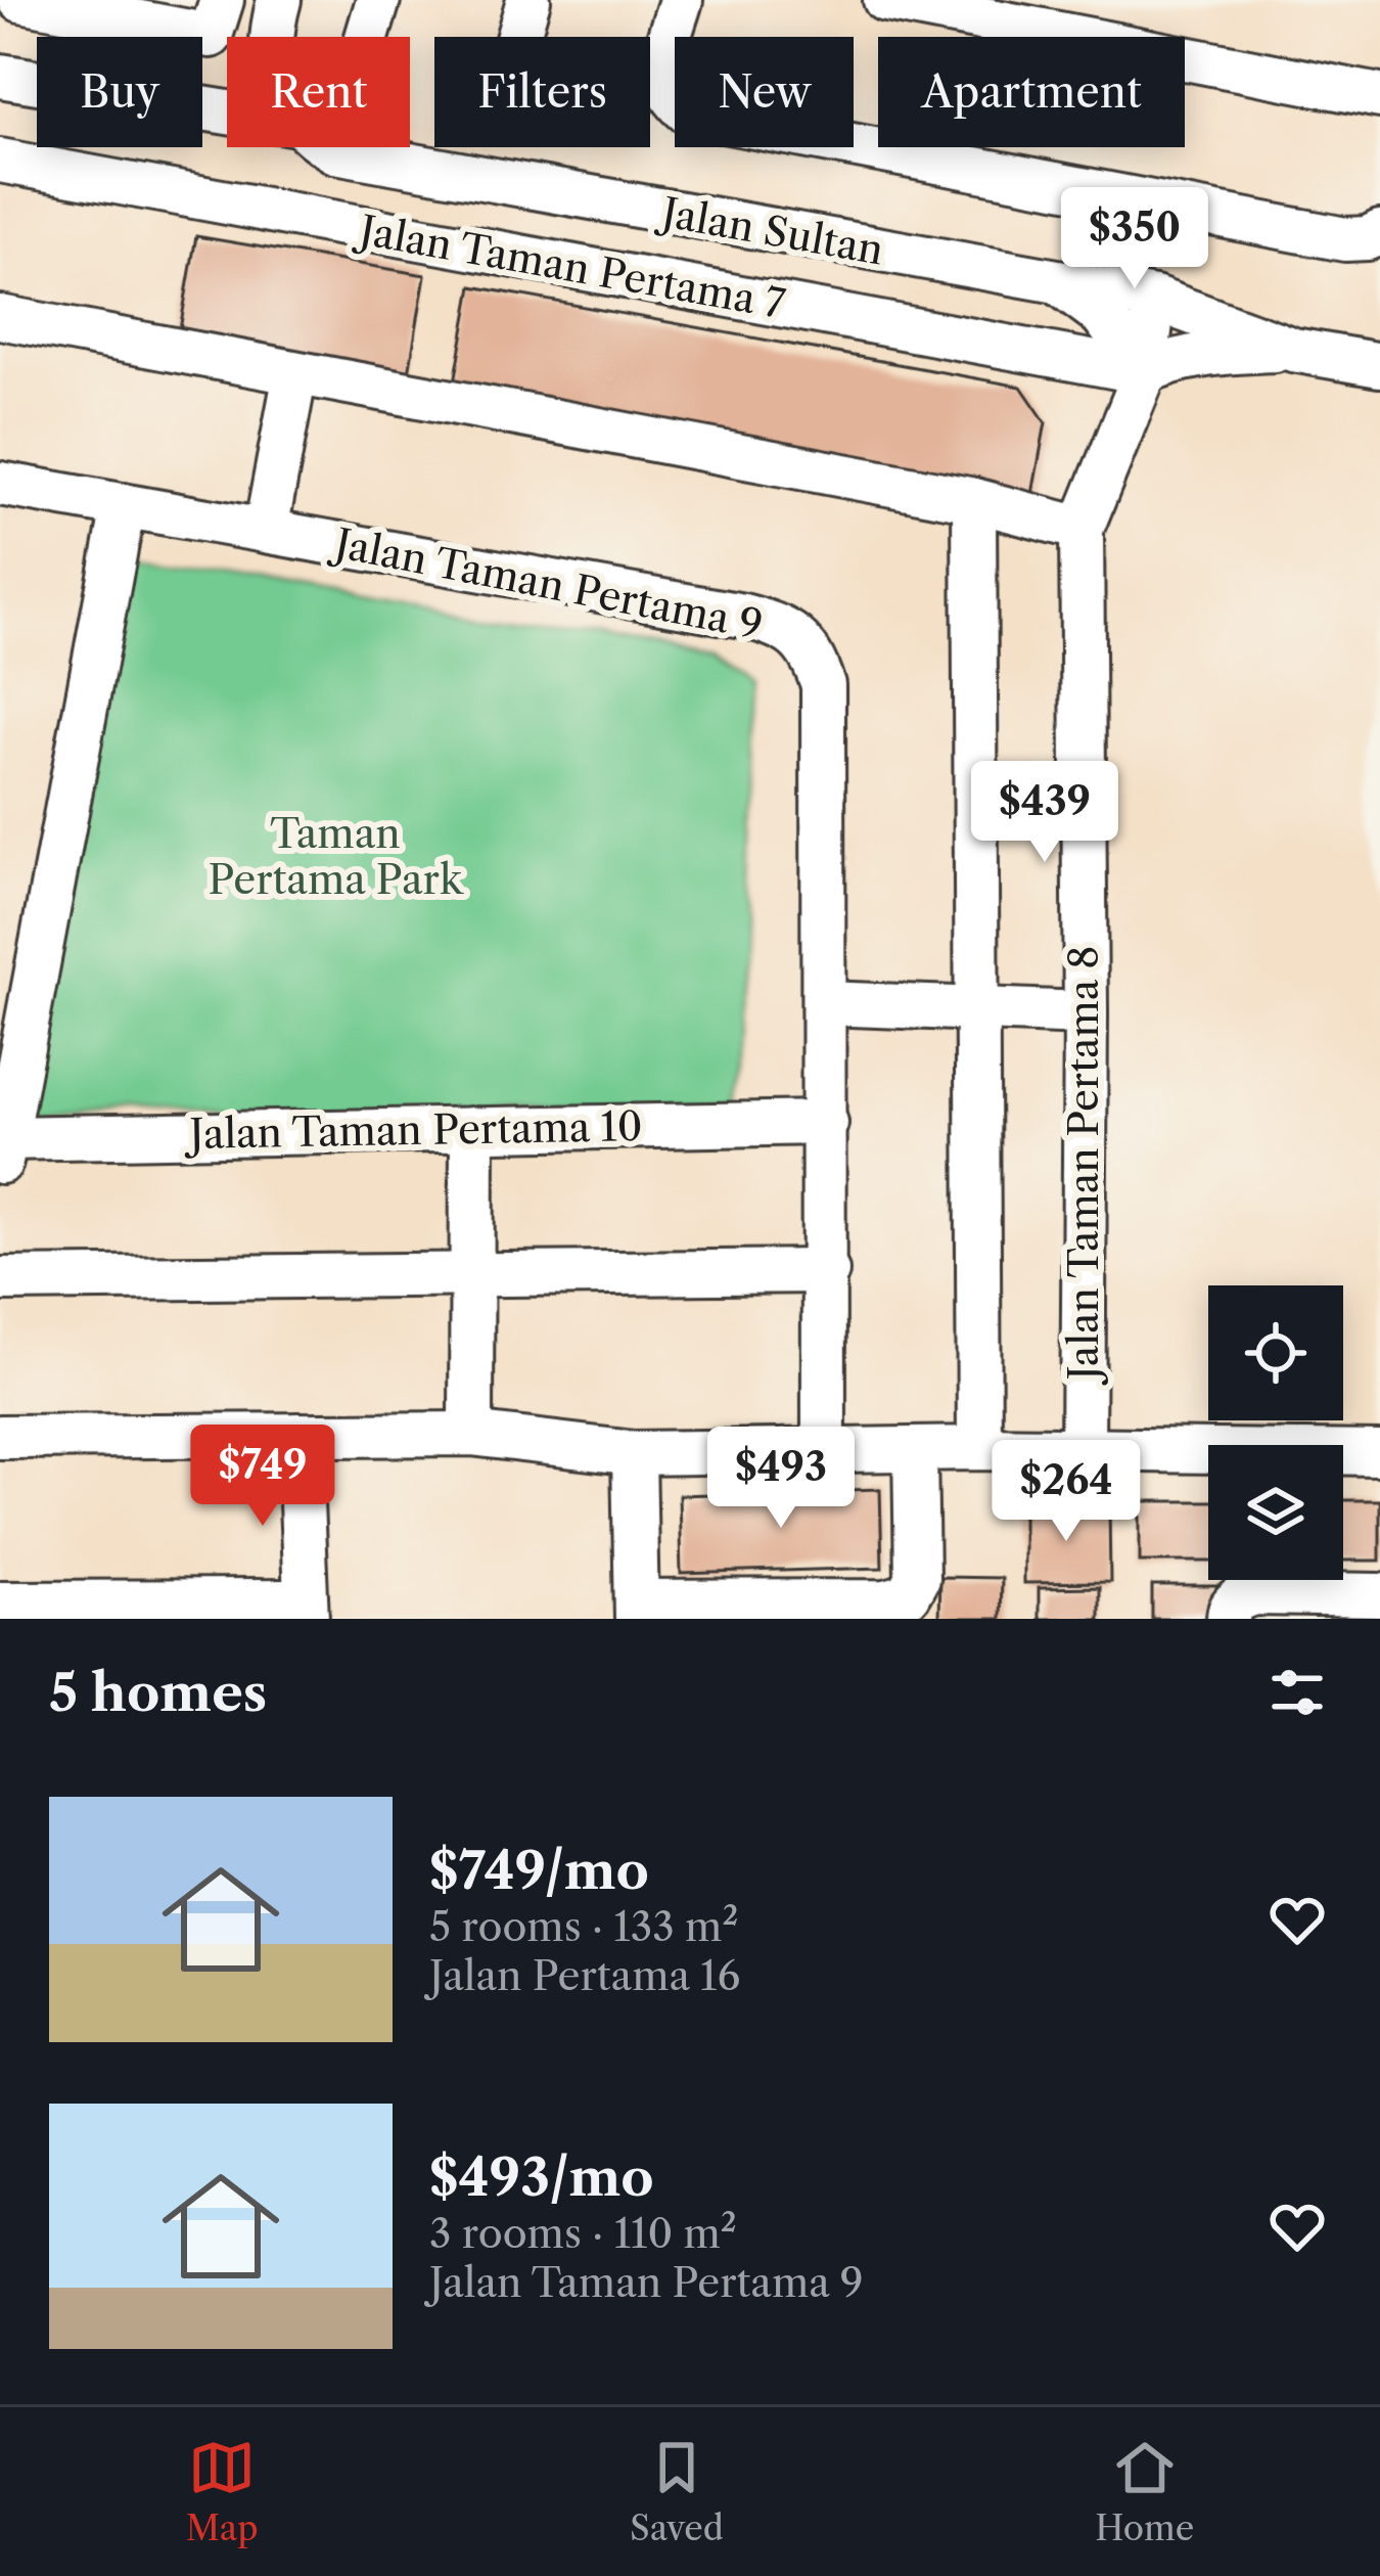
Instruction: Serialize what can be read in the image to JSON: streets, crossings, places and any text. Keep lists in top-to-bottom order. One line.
{"streets":{"street":["Jalan Sultan","Jalan Taman Pertama 7","Jalan Taman Pertama 9","Jalan Taman Pertama 10","Jalan Taman Pertama 8"]},"crossings":[["Jalan Sultan","Jalan Taman Pertama 8"],["Jalan Taman Pertama 7","Jalan Taman Pertama 8"],["Jalan Taman Pertama 9","Jalan Taman Pertama 10"]],"parks":["Taman Pertama Park"],"page":{"chip":["Buy","Rent","Filters","New","Apartment"],"price":["$350","$439","$749","$493","$264"],"heading":"5 homes","list":[{"name":"$749/mo","note":"5 rooms · 133 m² · Jalan Pertama 16"},{"name":"$493/mo","note":"3 rooms · 110 m² · Jalan Taman Pertama 9"}],"tabs":["Map","Saved","Home"]}}
